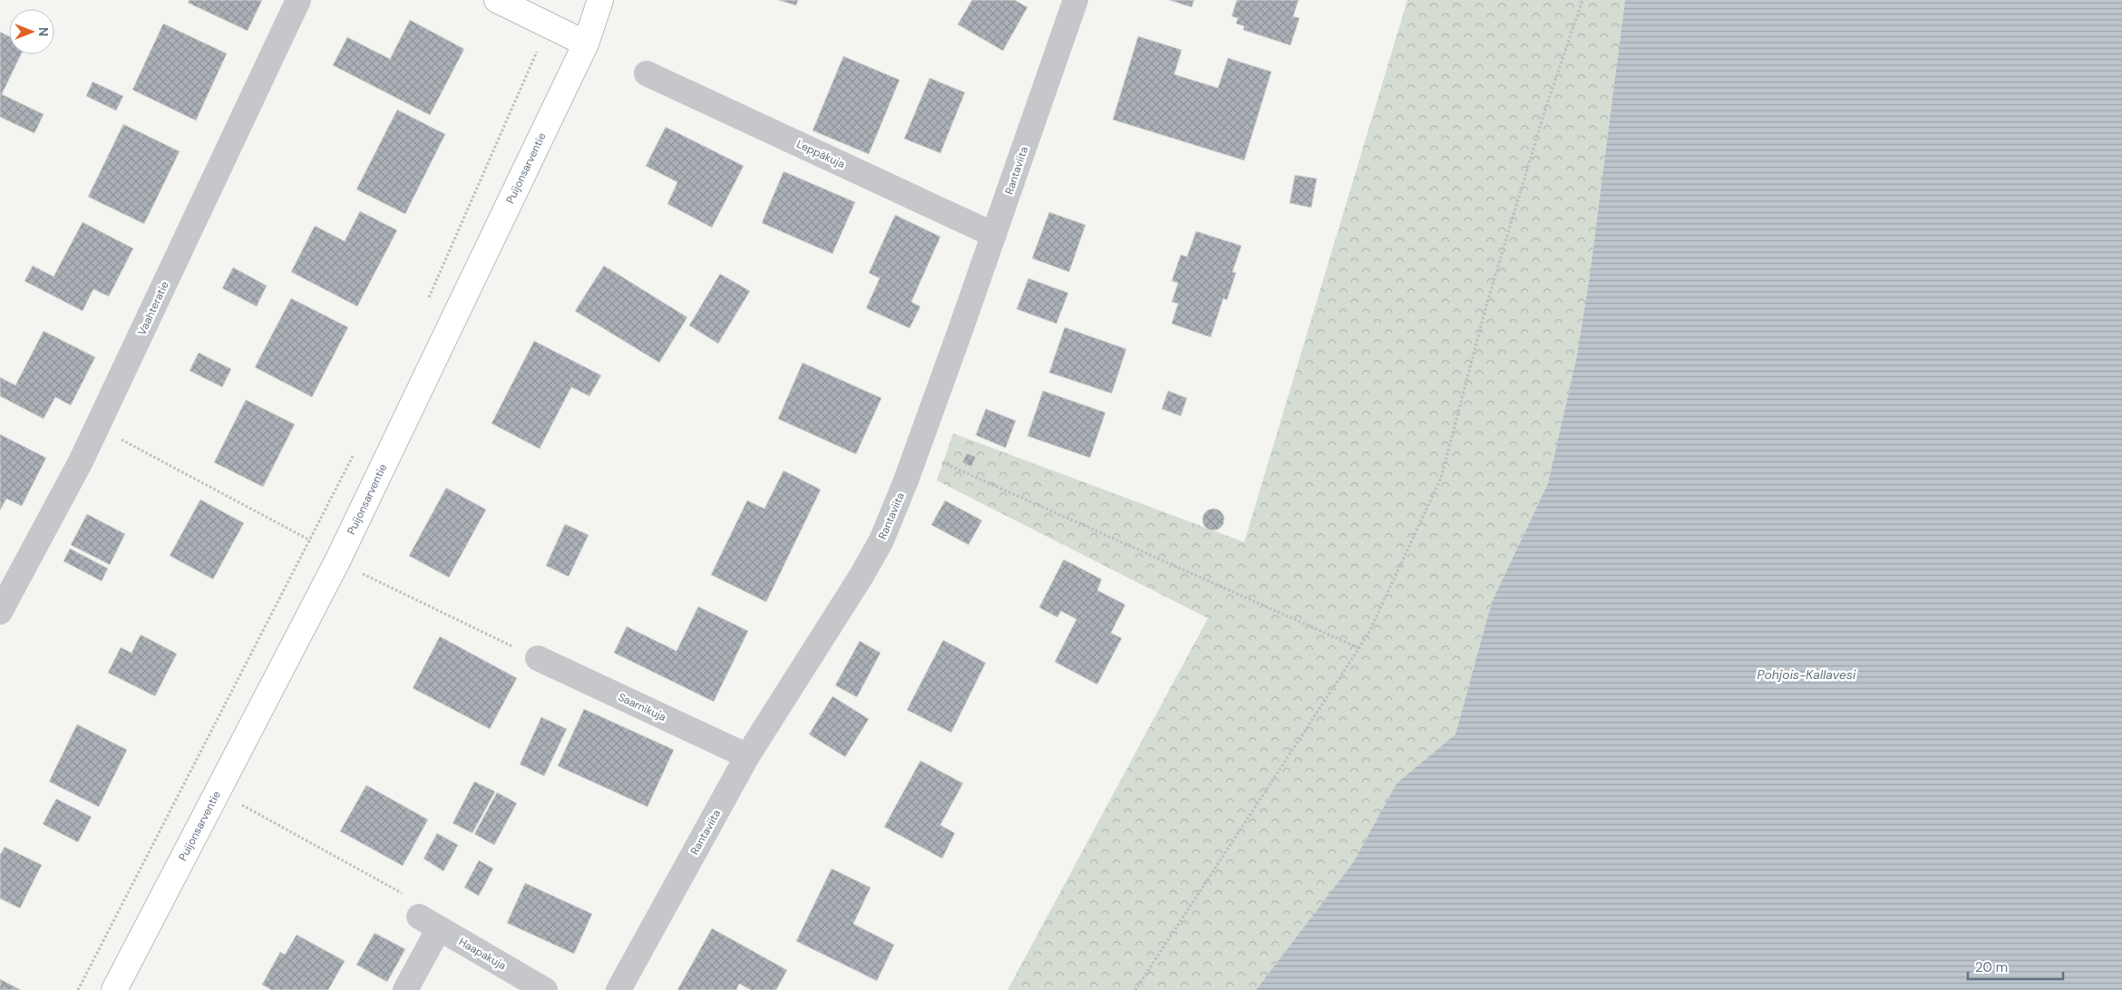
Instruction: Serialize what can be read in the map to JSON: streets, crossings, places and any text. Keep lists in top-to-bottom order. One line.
{"streets":{"main road":["Puijonsarventie"],"street":["Leppäkuja","Rantaviita","Vaahteratie","Saarnikuja","Haapakuja"]},"crossings":[["Leppäkuja","Rantaviita"],["Rantaviita","Saarnikuja"]],"water":["Pohjois-Kallavesi"],"scale_bar":"20 m","north":"right"}
